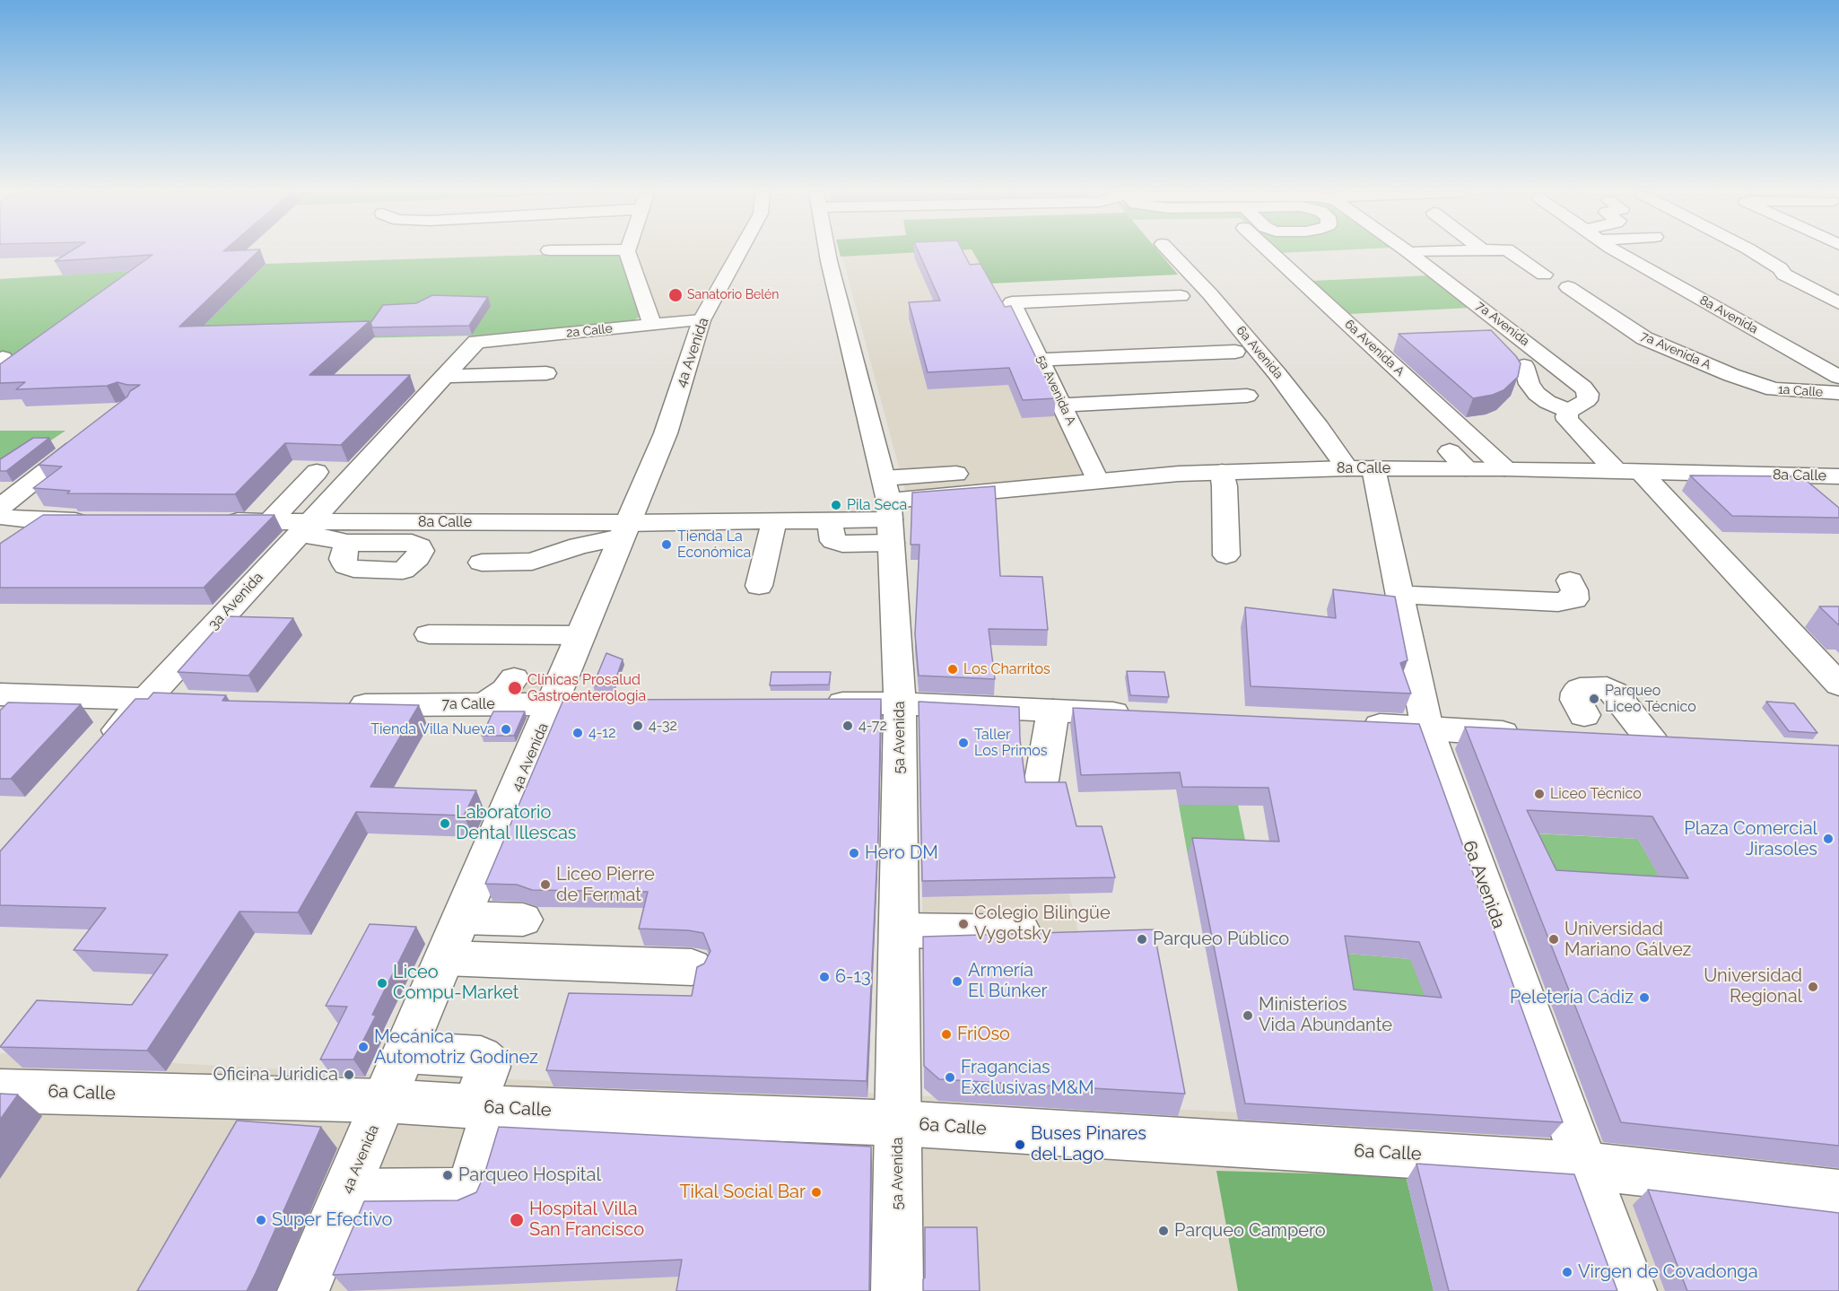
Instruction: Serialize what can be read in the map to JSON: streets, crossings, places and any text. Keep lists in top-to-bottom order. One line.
{"streets":{"street":["8a Avenida","7a Avenida","2a Calle","6a Avenida A","7a Avenida A","4a Avenida","6a Avenida","5a Avenida A","1a Calle","8a Calle","3a Avenida","7a Calle","5a Avenida","6a Calle"]},"crossings":[["2a Calle","4a Avenida"],["2a Calle","3a Avenida"],["6a Avenida A","8a Calle"],["7a Avenida A","1a Calle"],["4a Avenida","8a Calle"],["4a Avenida","7a Calle"],["4a Avenida","6a Calle"],["6a Avenida","8a Calle"],["6a Avenida","6a Calle"],["5a Avenida A","8a Calle"],["8a Calle","3a Avenida"],["8a Calle","5a Avenida"],["5a Avenida","6a Calle"]],"places":["Sanatorio Belén","Pila Seca","Tienda La Económica","Los Charritos","Clínicas Prosalud Gastroenterologia","Parqueo Liceo Técnico","4-32","4-72","Tienda Villa Nueva","4-12","Taller Los Primos","Liceo Técnico","Laboratorio Dental Illescas","Plaza Comercial Jirasoles","Hero DM","Liceo Pierre de Fermat","Colegio Bilingüe Vygotsky","Parqueo Público","Universidad Mariano Gálvez","6-13","Armería El Búnker","Liceo Compu-Market","Universidad Regional","Peletería Cádiz","Ministerios Vida Abundante","FriOso","Mecánica Automotriz Godínez","Oficina Juridica","Fragancias Exclusivas M&M","Buses Pinares del Lago","Parqueo Hospital","Tikal Social Bar","Super Efectivo","Hospital Villa San Francisco","Parqueo Campero","Virgen de Covadonga"]}
